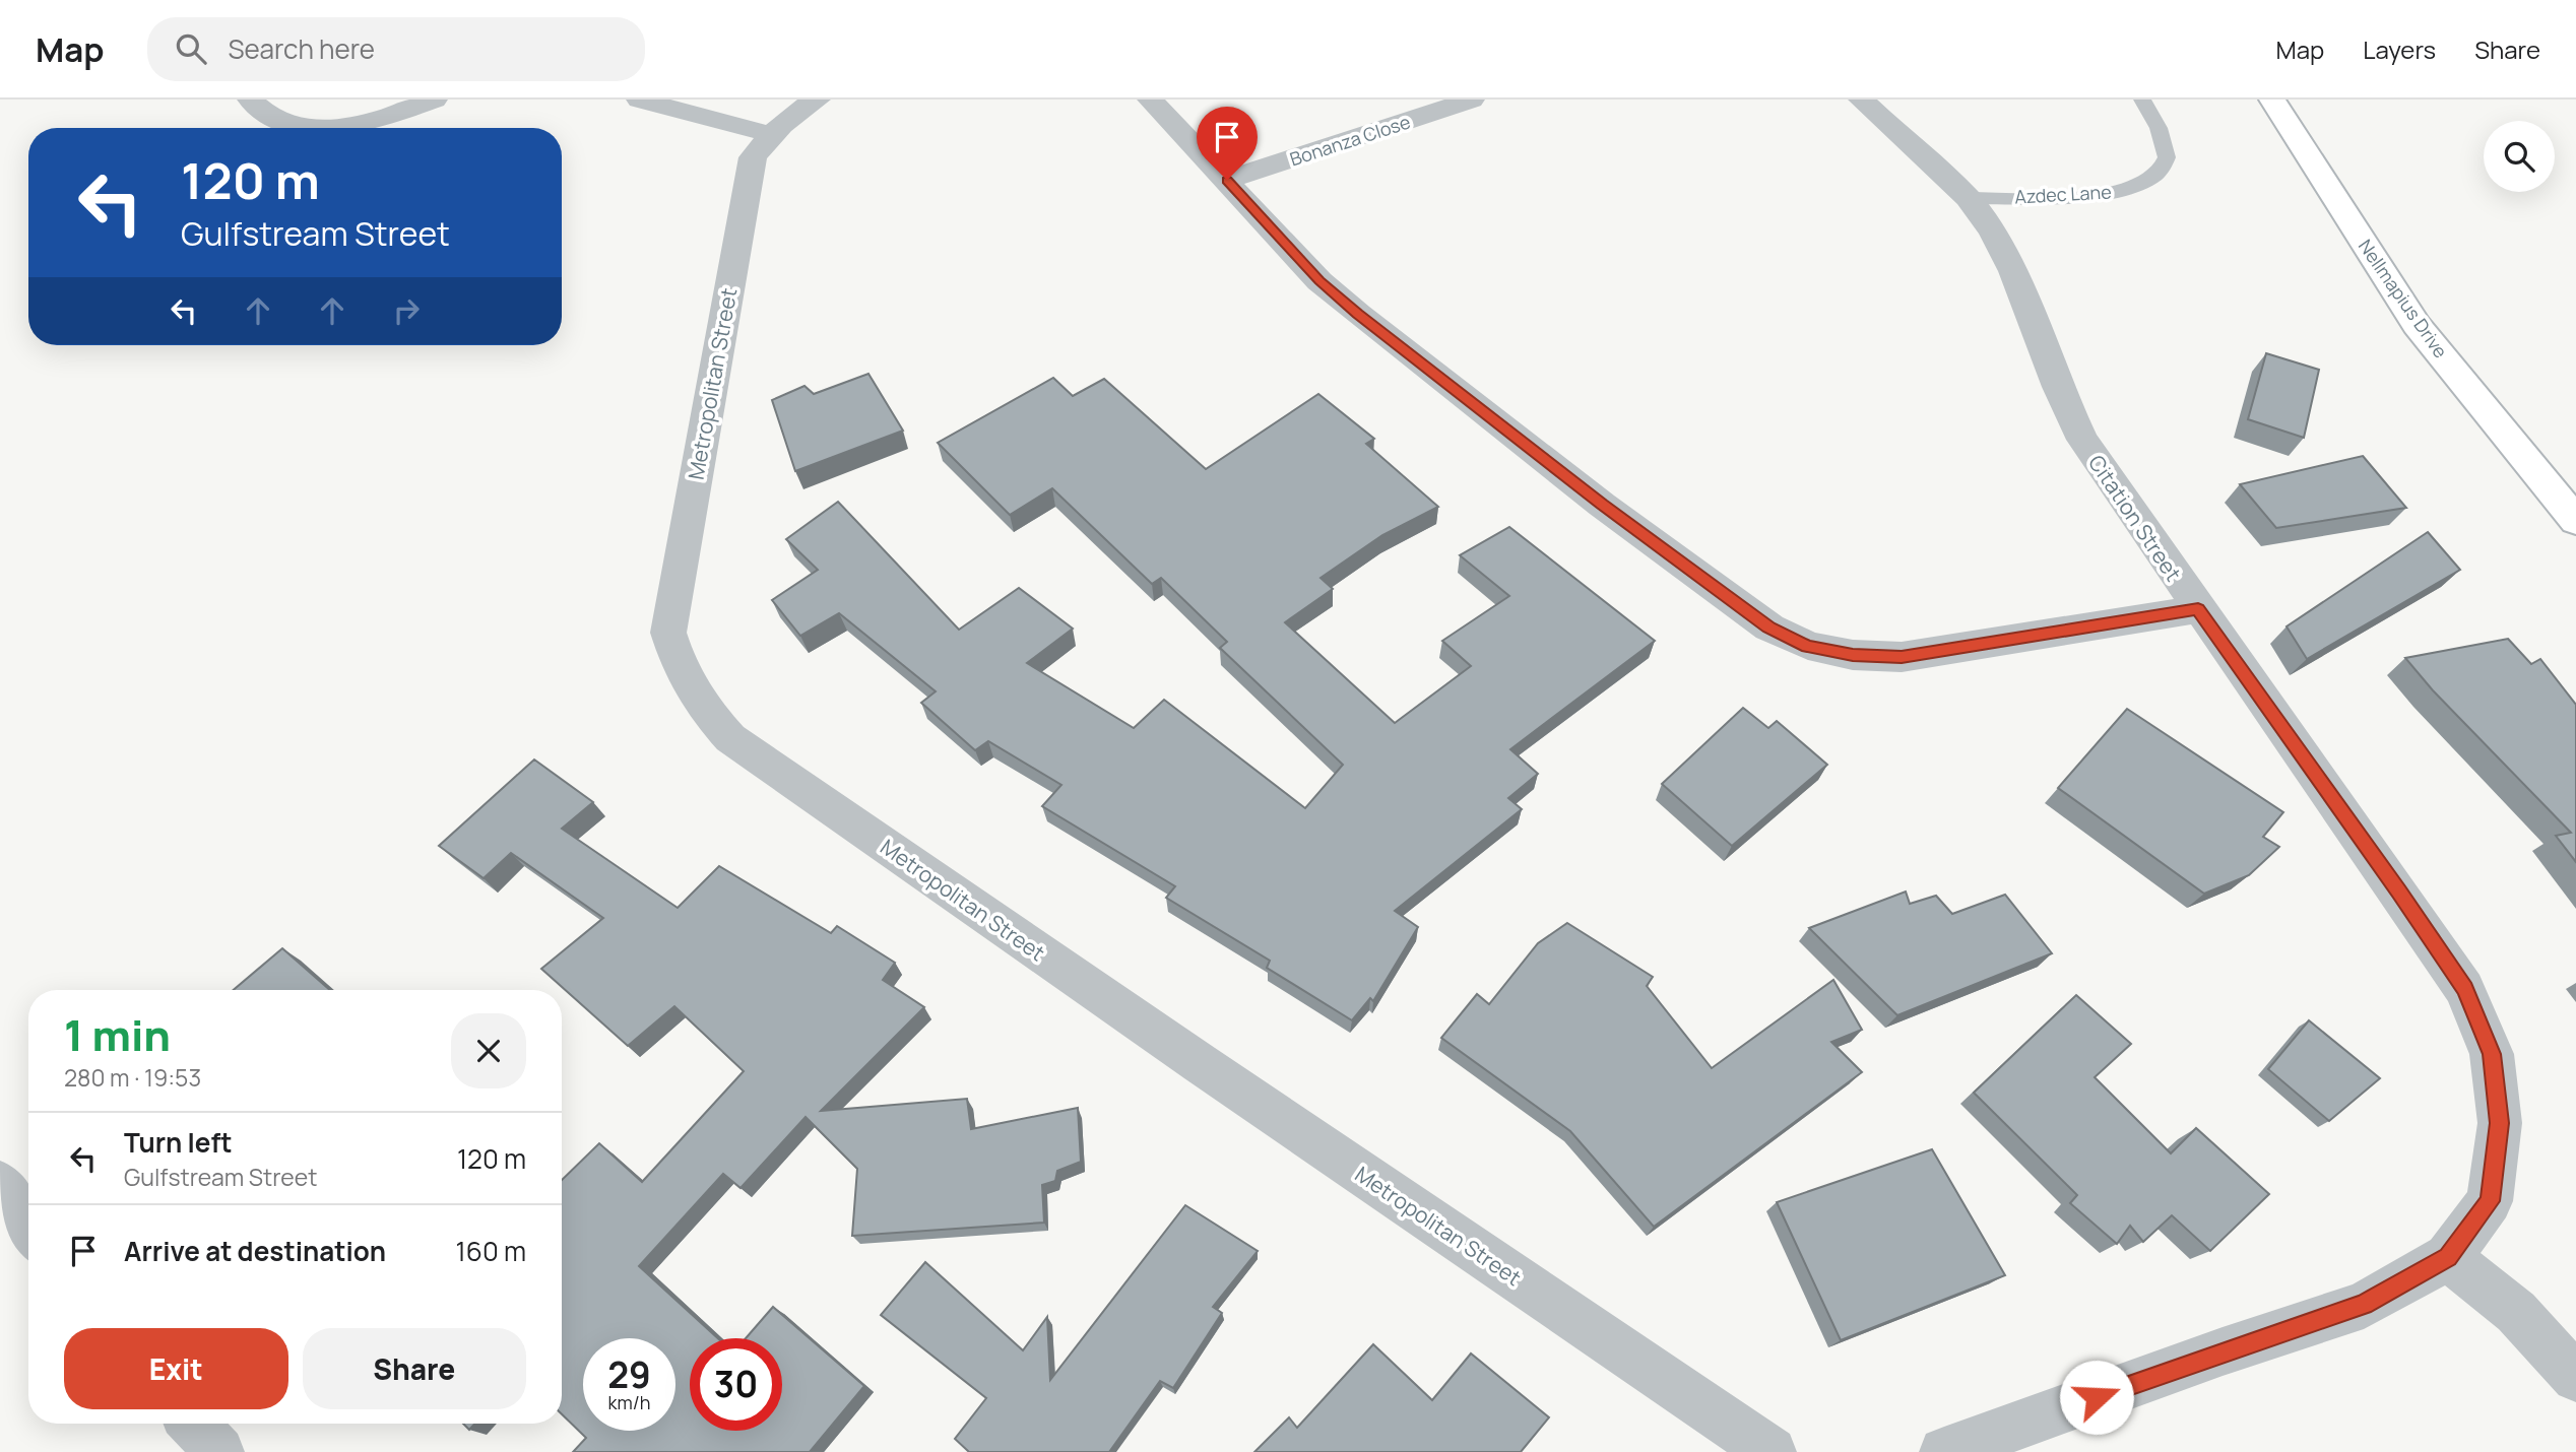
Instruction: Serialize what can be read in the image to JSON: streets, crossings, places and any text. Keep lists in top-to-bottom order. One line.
{"streets":{"main road":["Nellmapius Drive"],"street":["Bonanza Close","Metropolitan Street","Citation Street"],"lane":["Azdec Lane"]},"crossings":[["Azdec Lane","Citation Street"]],"page":{"header":"Map","search":"Search here","nav":["Map","Layers","Share"],"turn":["120 m","Gulfstream Street"],"heading":["1 min","280 m · 19:53"],"list":[{"name":"Turn left","note":"Gulfstream Street","value":"120 m"},{"name":"Arrive at destination","value":"160 m"}],"buttons":["Exit","Share"],"speed":"29 km/h","limit":"30"}}
